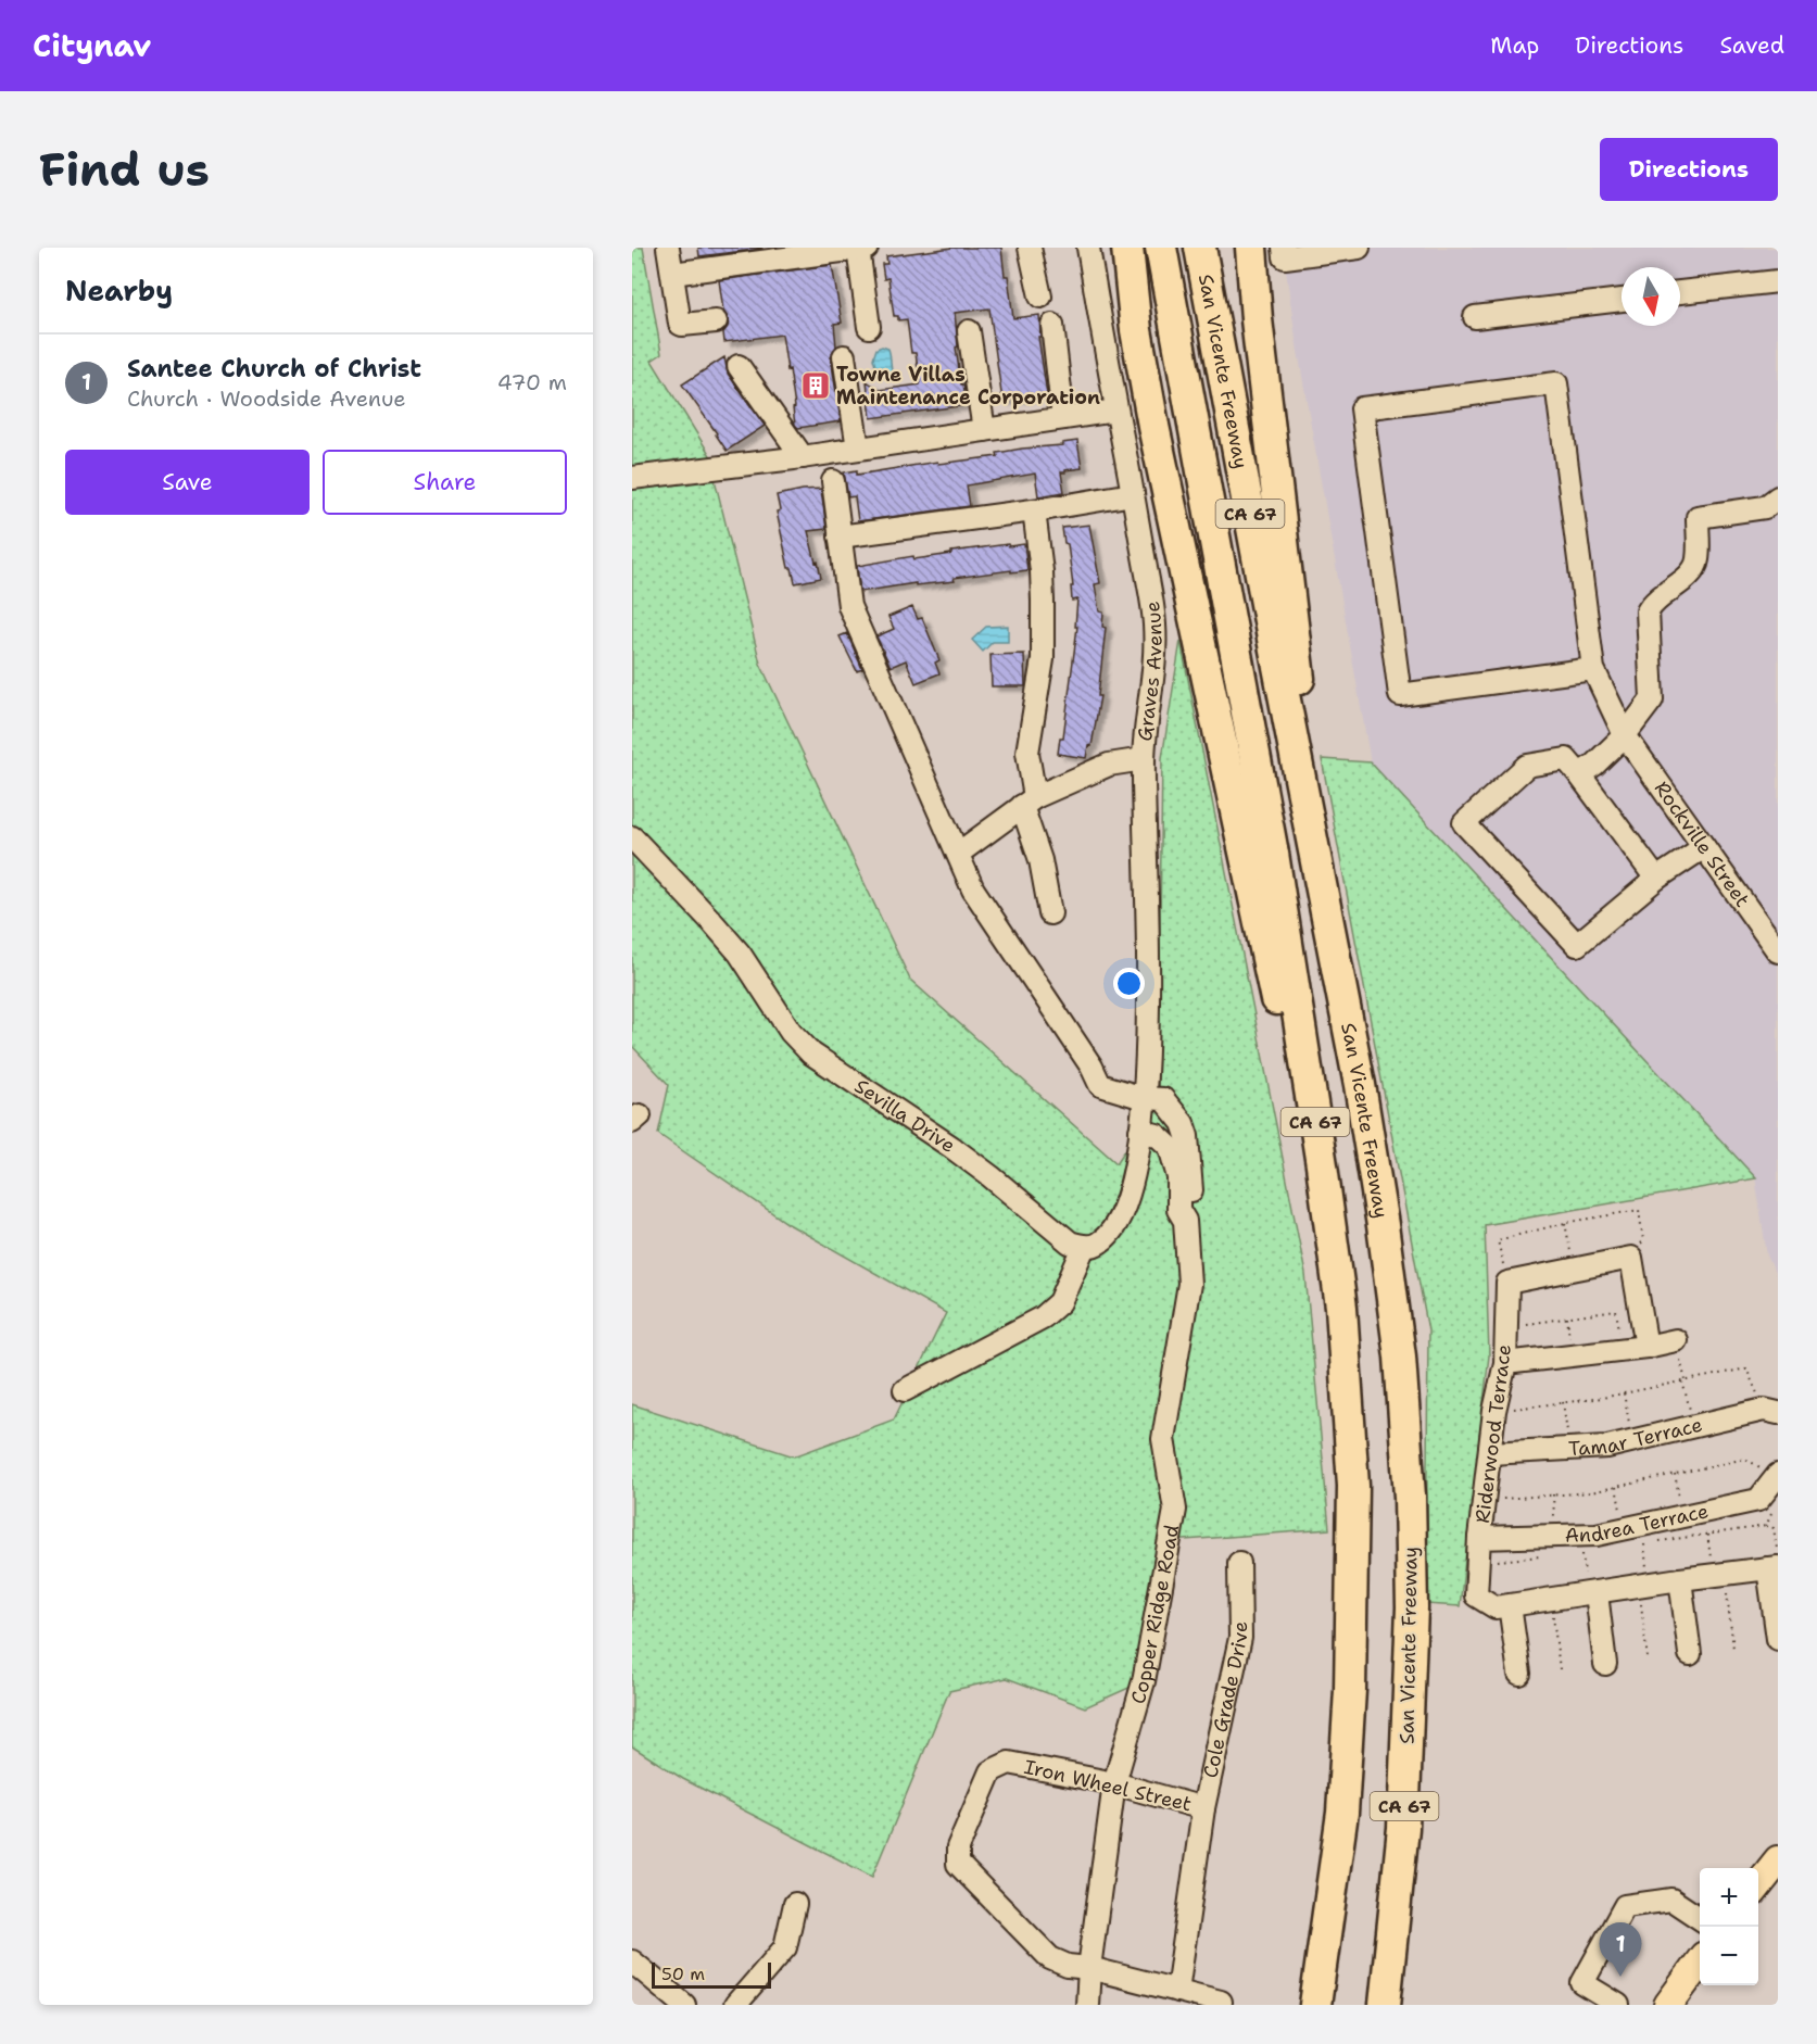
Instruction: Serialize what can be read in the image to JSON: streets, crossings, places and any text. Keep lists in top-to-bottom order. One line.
{"streets":{"highway":["San Vicente Freeway","CA 67"],"street":["Graves Avenue","Rockville Street","Sevilla Drive","Riderwood Terrace","Tamar Terrace","Andrea Terrace","Copper Ridge Road","Cole Grade Drive","Iron Wheel Street"]},"crossings":[["Graves Avenue","Copper Ridge Road"],["Riderwood Terrace","Tamar Terrace"],["Riderwood Terrace","Andrea Terrace"],["Copper Ridge Road","Iron Wheel Street"],["Cole Grade Drive","Iron Wheel Street"]],"places":{"building":["Towne Villas Maintenance Corporation"]},"scale_bar":"50 m","north":"bottom","page":{"header":"Citynav","nav":["Map","Directions","Saved"],"buttons":["Directions",["Save","Share"]],"title":"Find us","heading":"Nearby","list":[{"mark":"1","name":"Santee Church of Christ","note":"Church · Woodside Avenue","value":"470 m"}],"map_buttons":["+","−"],"pins":"1","scale":"50 m"}}
